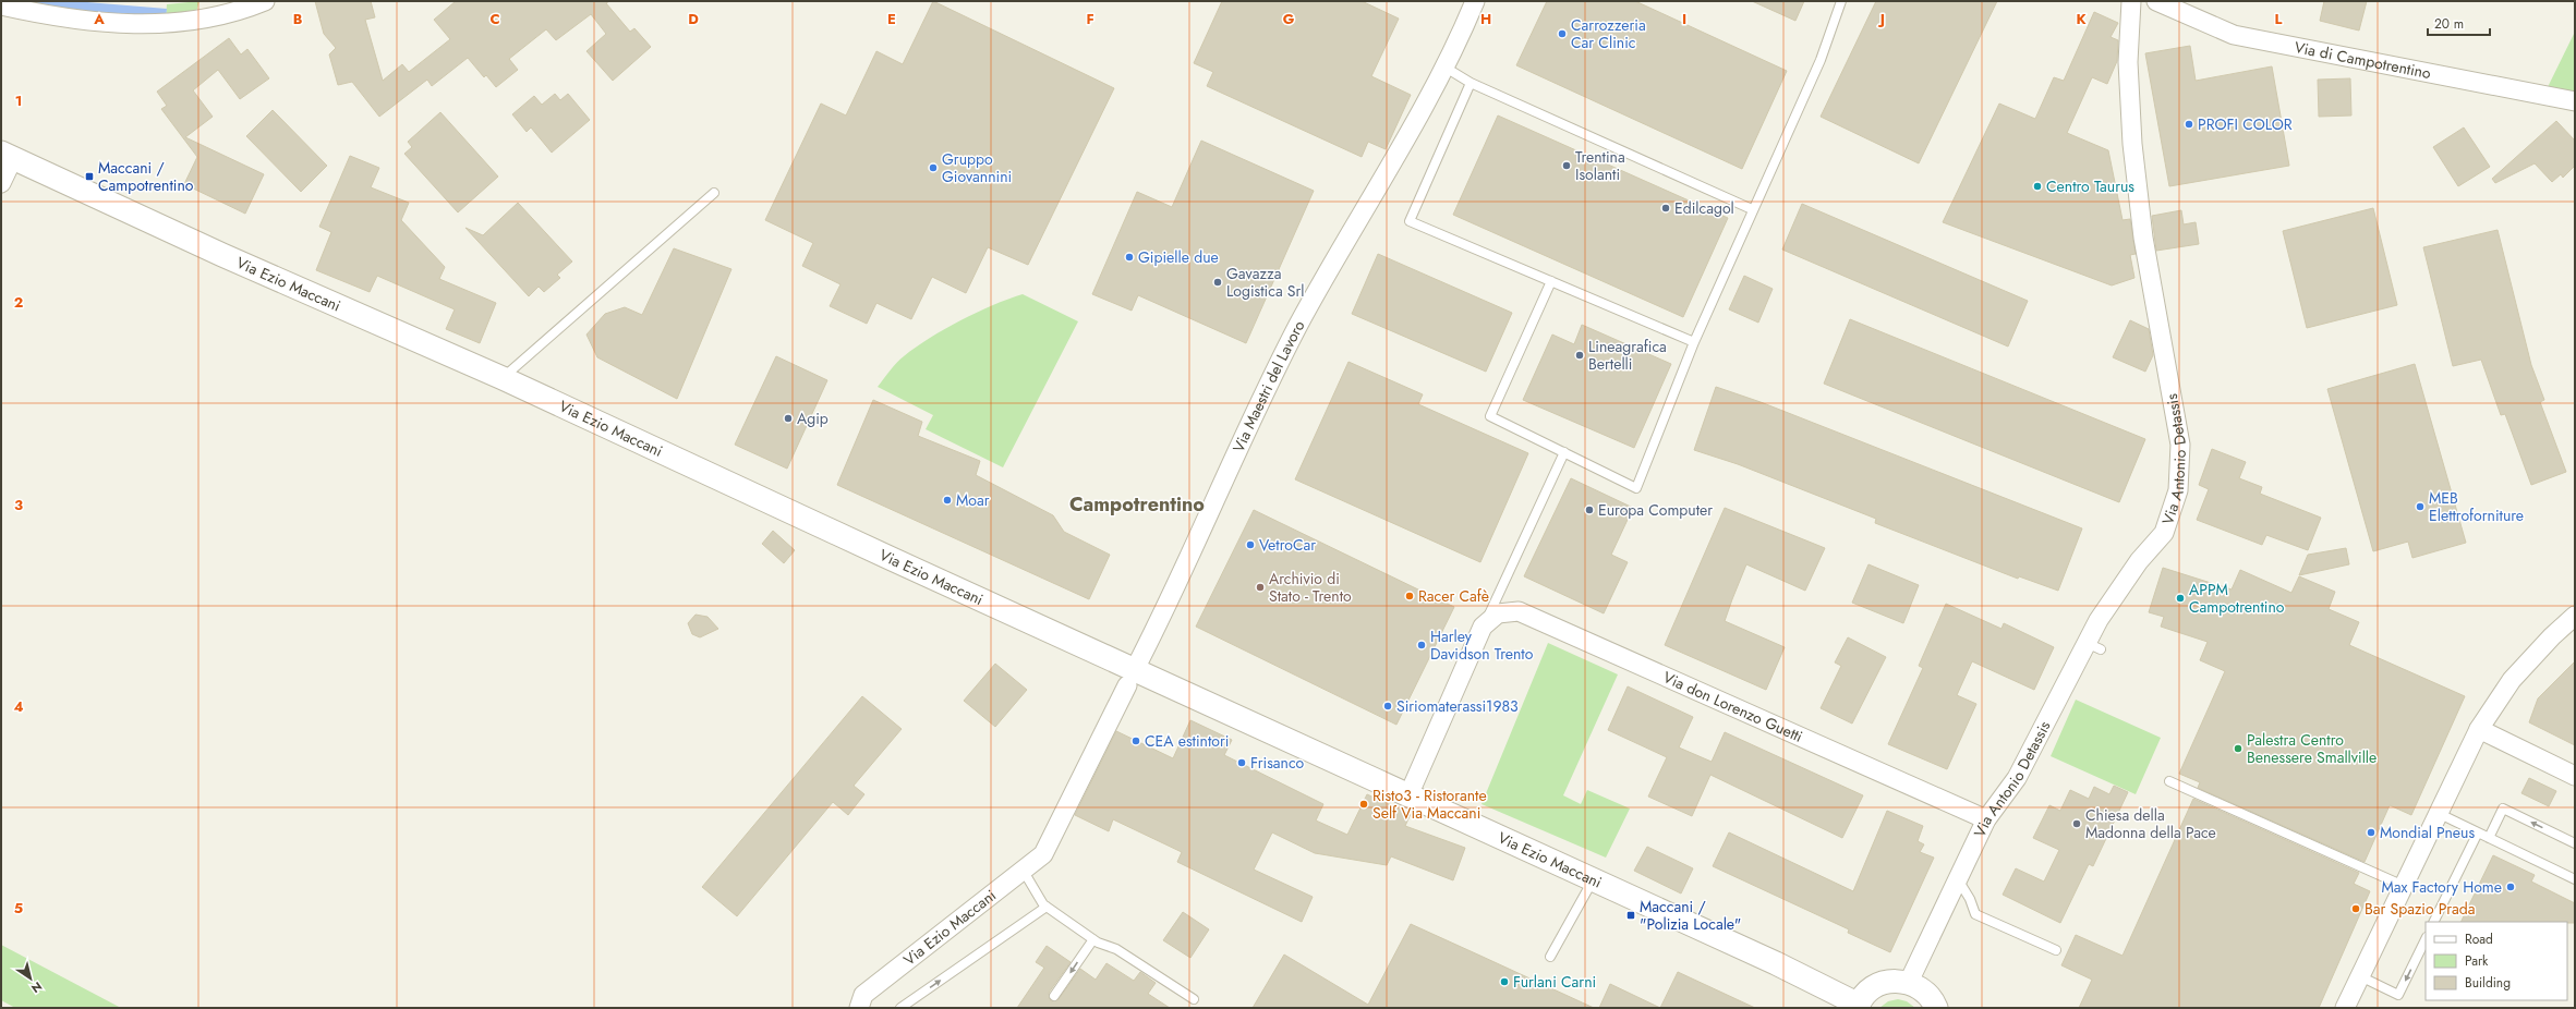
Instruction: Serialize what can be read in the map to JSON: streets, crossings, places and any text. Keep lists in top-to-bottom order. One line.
{"streets":{"street":["Via di Campotrentino","Via Ezio Maccani","Via Maestri del Lavoro","Via Antonio Detassis","Via don Lorenzo Guetti"]},"crossings":[["Via Ezio Maccani","Via Maestri del Lavoro"],["Via Ezio Maccani","Via Antonio Detassis"],["Via Ezio Maccani","Via don Lorenzo Guetti"],["Via Antonio Detassis","Via don Lorenzo Guetti"]],"districts":["Campotrentino"],"places":{"other":["Carrozzeria Car Clinic","PROFI COLOR","Trentina Isolanti","Gruppo Giovannini","Centro Taurus","Edilcagol","Gipielle due","Gavazza Logistica Srl","Lineagrafica Bertelli","Agip","Moar","MEB Elettroforniture","Europa Computer","VetroCar","Archivio di Stato - Trento","Racer Cafè","APPM Campotrentino","Harley Davidson Trento","Siriomaterassi1983","CEA estintori","Palestra Centro Benessere Smallville","Frisanco","Risto3 - Ristorante Self Via Maccani","Chiesa della Madonna della Pace","Mondial Pneus","Max Factory Home","Bar Spazio Prada","Furlani Carni"],"transit":["Maccani / Campotrentino","Maccani / \"Polizia Locale\""]},"legend":["Road","Park","Building"],"scale_bar":"20 m","north":"bottom right","grid":{"columns":["A","B","C","D","E","F","G","H","I","J","K","L"],"rows":["1","2","3","4","5"]}}
